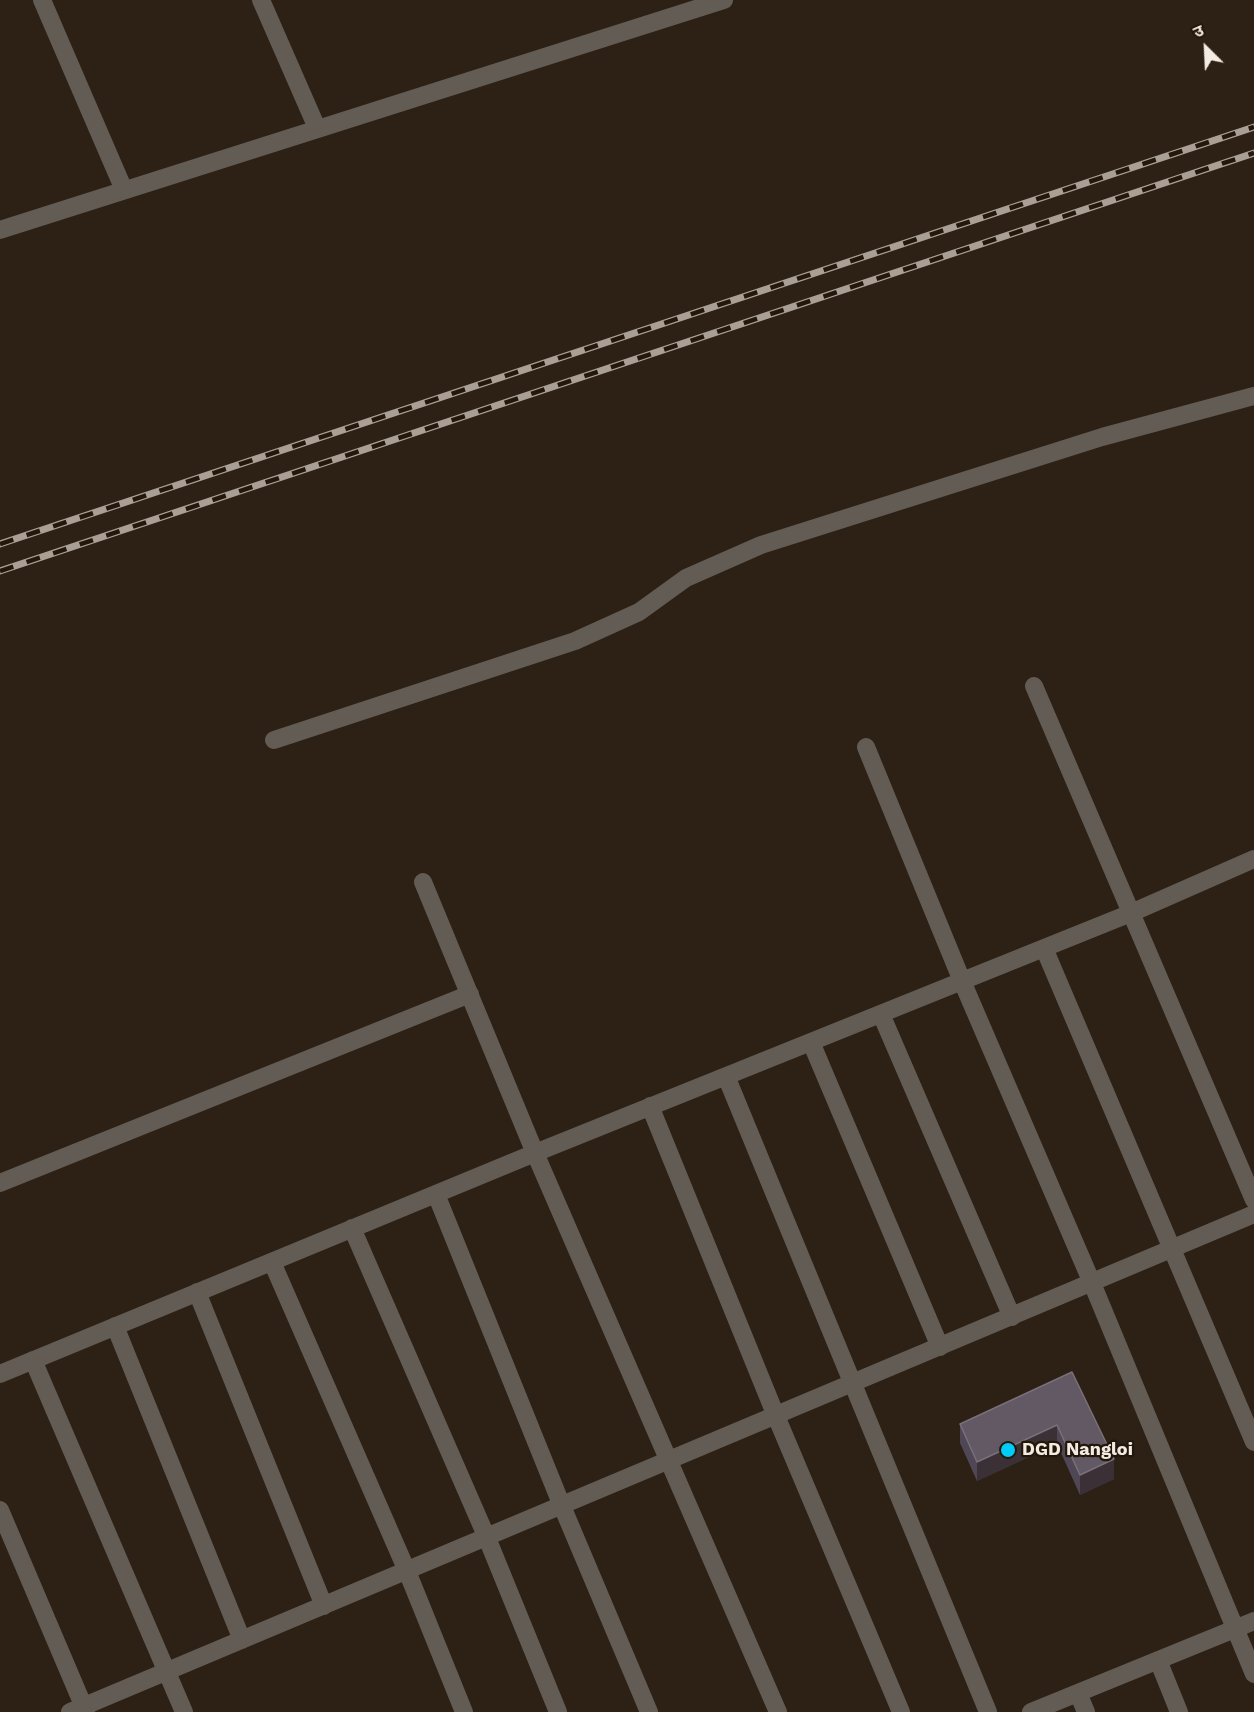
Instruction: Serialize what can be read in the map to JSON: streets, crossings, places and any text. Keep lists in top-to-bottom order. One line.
{"places":["DGD Nangloi"],"north":"top left"}
